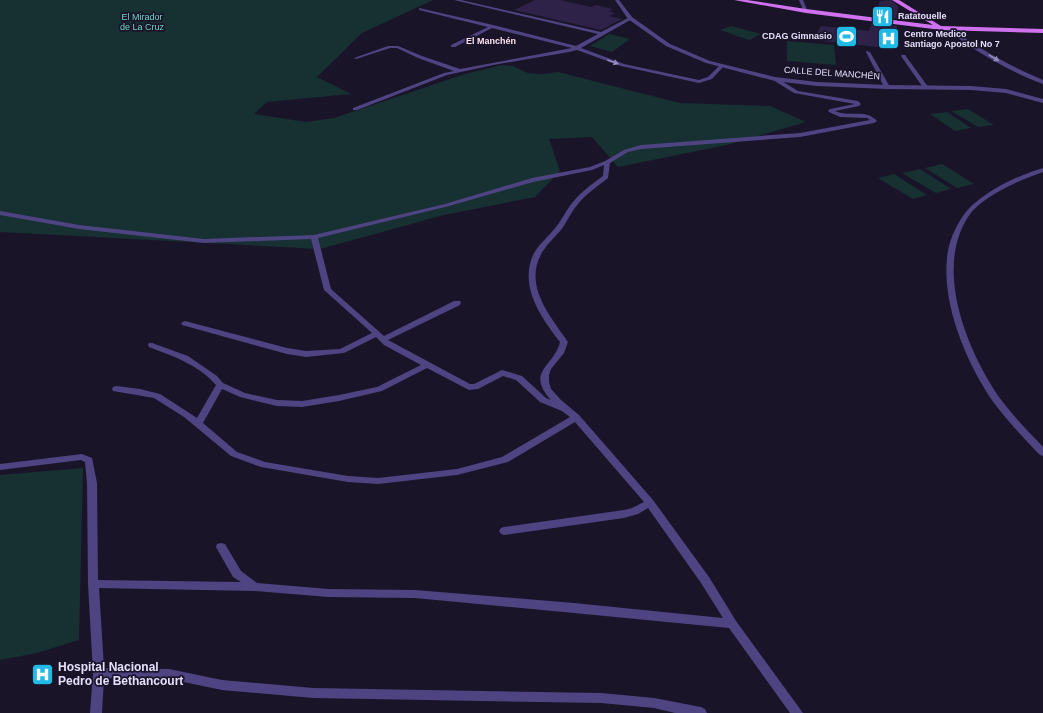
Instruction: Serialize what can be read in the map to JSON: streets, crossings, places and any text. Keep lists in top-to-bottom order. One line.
{"streets":{"street":["CALLE DEL MANCHÉN"]},"districts":["El Manchén"],"parks":["El Mirador de La Cruz"],"places":{"restaurant":["Ratatouelle"],"sports":["CDAG Gimnasio"],"hospital":["Centro Medico Santiago Apostol No 7","Hospital Nacional Pedro de Bethancourt"]}}
